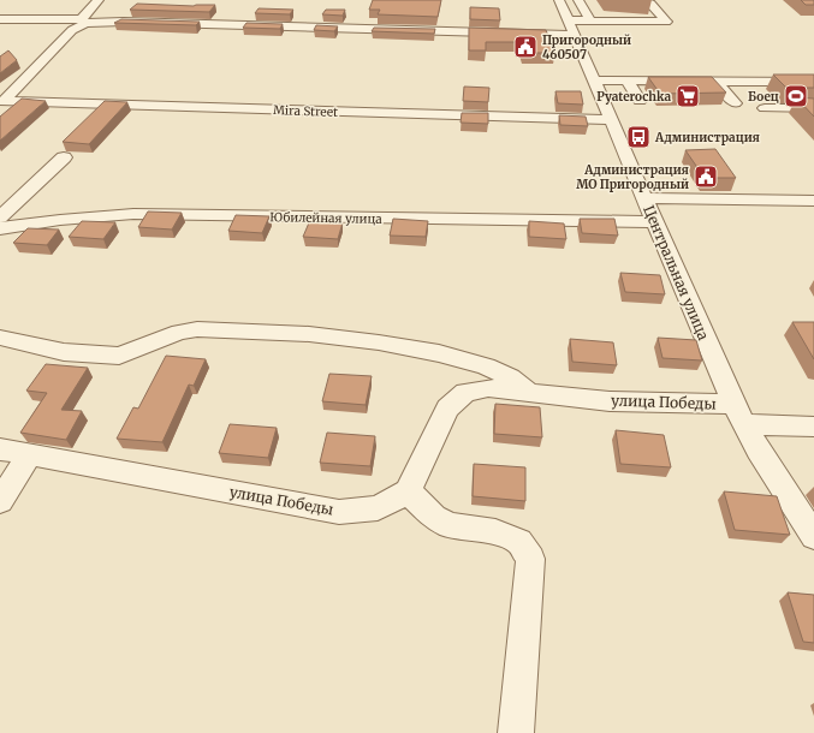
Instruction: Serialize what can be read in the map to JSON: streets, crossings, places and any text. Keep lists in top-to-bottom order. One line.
{"streets":{"street":["Mira Street","Юбилейная улица","Центральная улица","улица Победы"]},"crossings":[["Mira Street","Центральная улица"],["Юбилейная улица","Центральная улица"],["Центральная улица","улица Победы"]],"places":{"public building":["Пригородный 460507","Администрация МО Пригородный"],"supermarket":["Pyaterochka"],"sports":["Боец"],"bus stop":["Администрация"]}}
